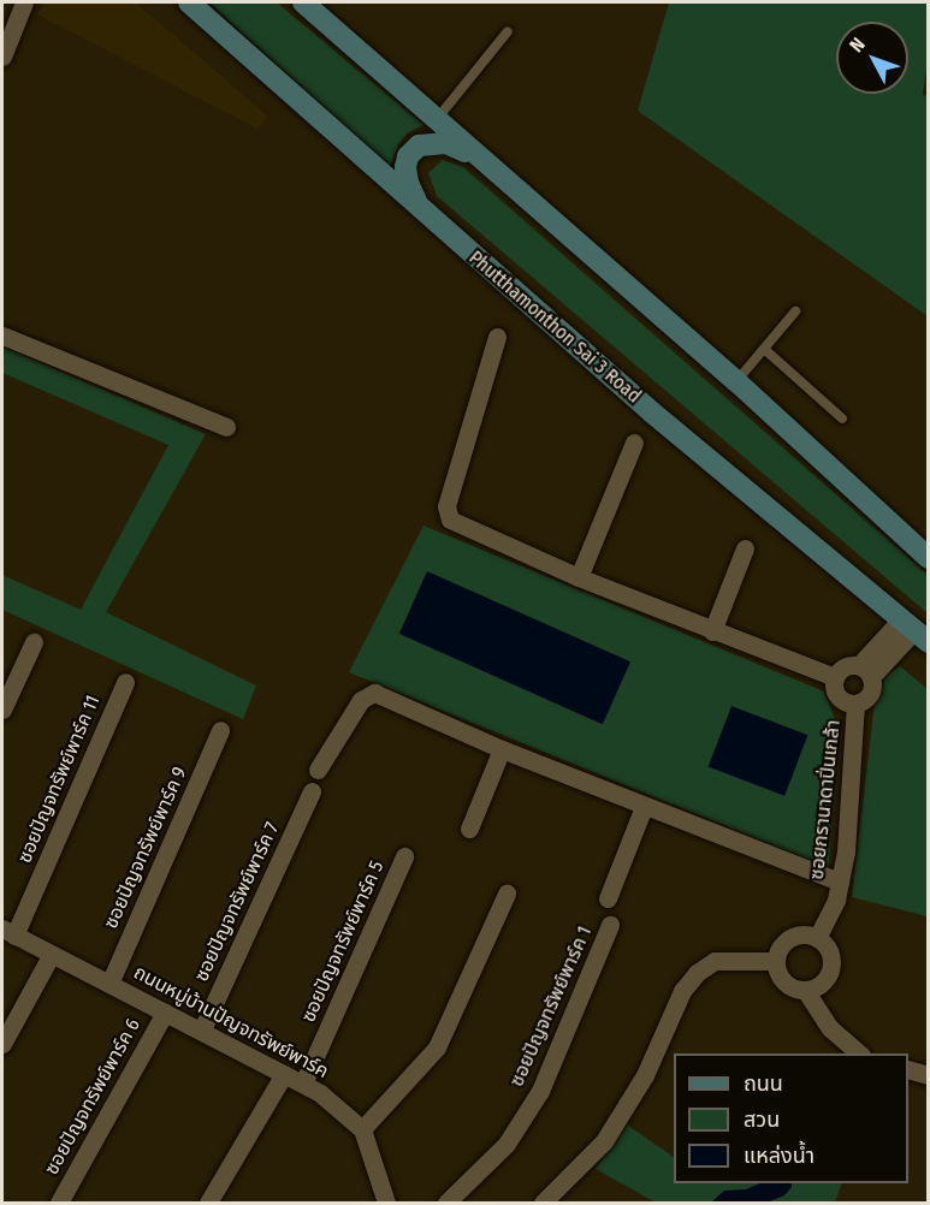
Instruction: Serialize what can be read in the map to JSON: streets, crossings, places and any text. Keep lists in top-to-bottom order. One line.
{"streets":{"main road":["Phutthamonthon Sai 3 Road"],"street":["ซอยปัญจทรัพย์พาร์ค 11","ซอยกรานาดาปิ่นเกล้า","ซอยปัญจทรัพย์พาร์ค 9","ซอยปัญจทรัพย์พาร์ค 7","ซอยปัญจทรัพย์พาร์ค 5","ซอยปัญจทรัพย์พาร์ค 1","ถนนหมู่บ้านปัญจทรัพย์พาร์ค","ซอยปัญจทรัพย์พาร์ค 6"]},"crossings":[["Phutthamonthon Sai 3 Road","ซอยกรานาดาปิ่นเกล้า"],["ซอยปัญจทรัพย์พาร์ค 11","ถนนหมู่บ้านปัญจทรัพย์พาร์ค"],["ซอยปัญจทรัพย์พาร์ค 9","ถนนหมู่บ้านปัญจทรัพย์พาร์ค"],["ซอยปัญจทรัพย์พาร์ค 7","ถนนหมู่บ้านปัญจทรัพย์พาร์ค"],["ซอยปัญจทรัพย์พาร์ค 5","ถนนหมู่บ้านปัญจทรัพย์พาร์ค"],["ถนนหมู่บ้านปัญจทรัพย์พาร์ค","ซอยปัญจทรัพย์พาร์ค 6"]],"legend":["ถนน","สวน","แหล่งน้ำ"],"north":"top left"}
